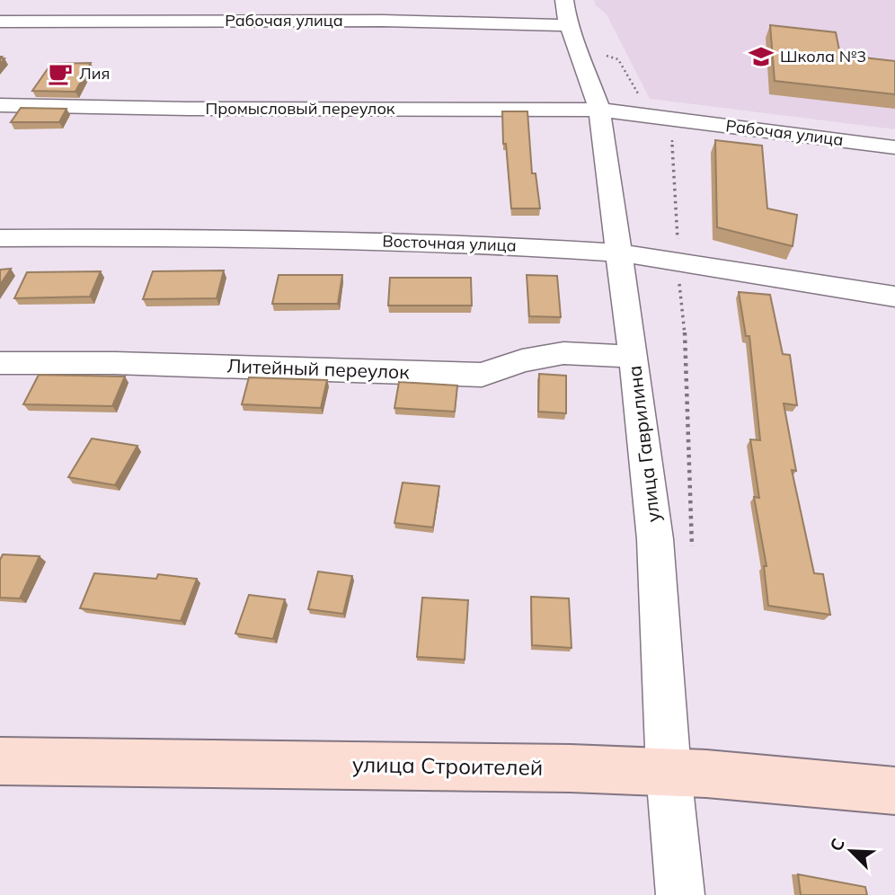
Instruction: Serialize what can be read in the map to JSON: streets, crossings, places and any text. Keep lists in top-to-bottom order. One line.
{"streets":{"street":["Рабочая улица","Промысловый переулок","Восточная улица","Литейный переулок","улица Гаврилина","улица Строителей"]},"crossings":[["Рабочая улица","Промысловый переулок"],["Рабочая улица","улица Гаврилина"],["Промысловый переулок","улица Гаврилина"],["Восточная улица","улица Гаврилина"],["Литейный переулок","улица Гаврилина"],["улица Гаврилина","улица Строителей"]],"places":{"school or university":["Школа №3"],"cafe":["Лия"]},"north":"top left"}
